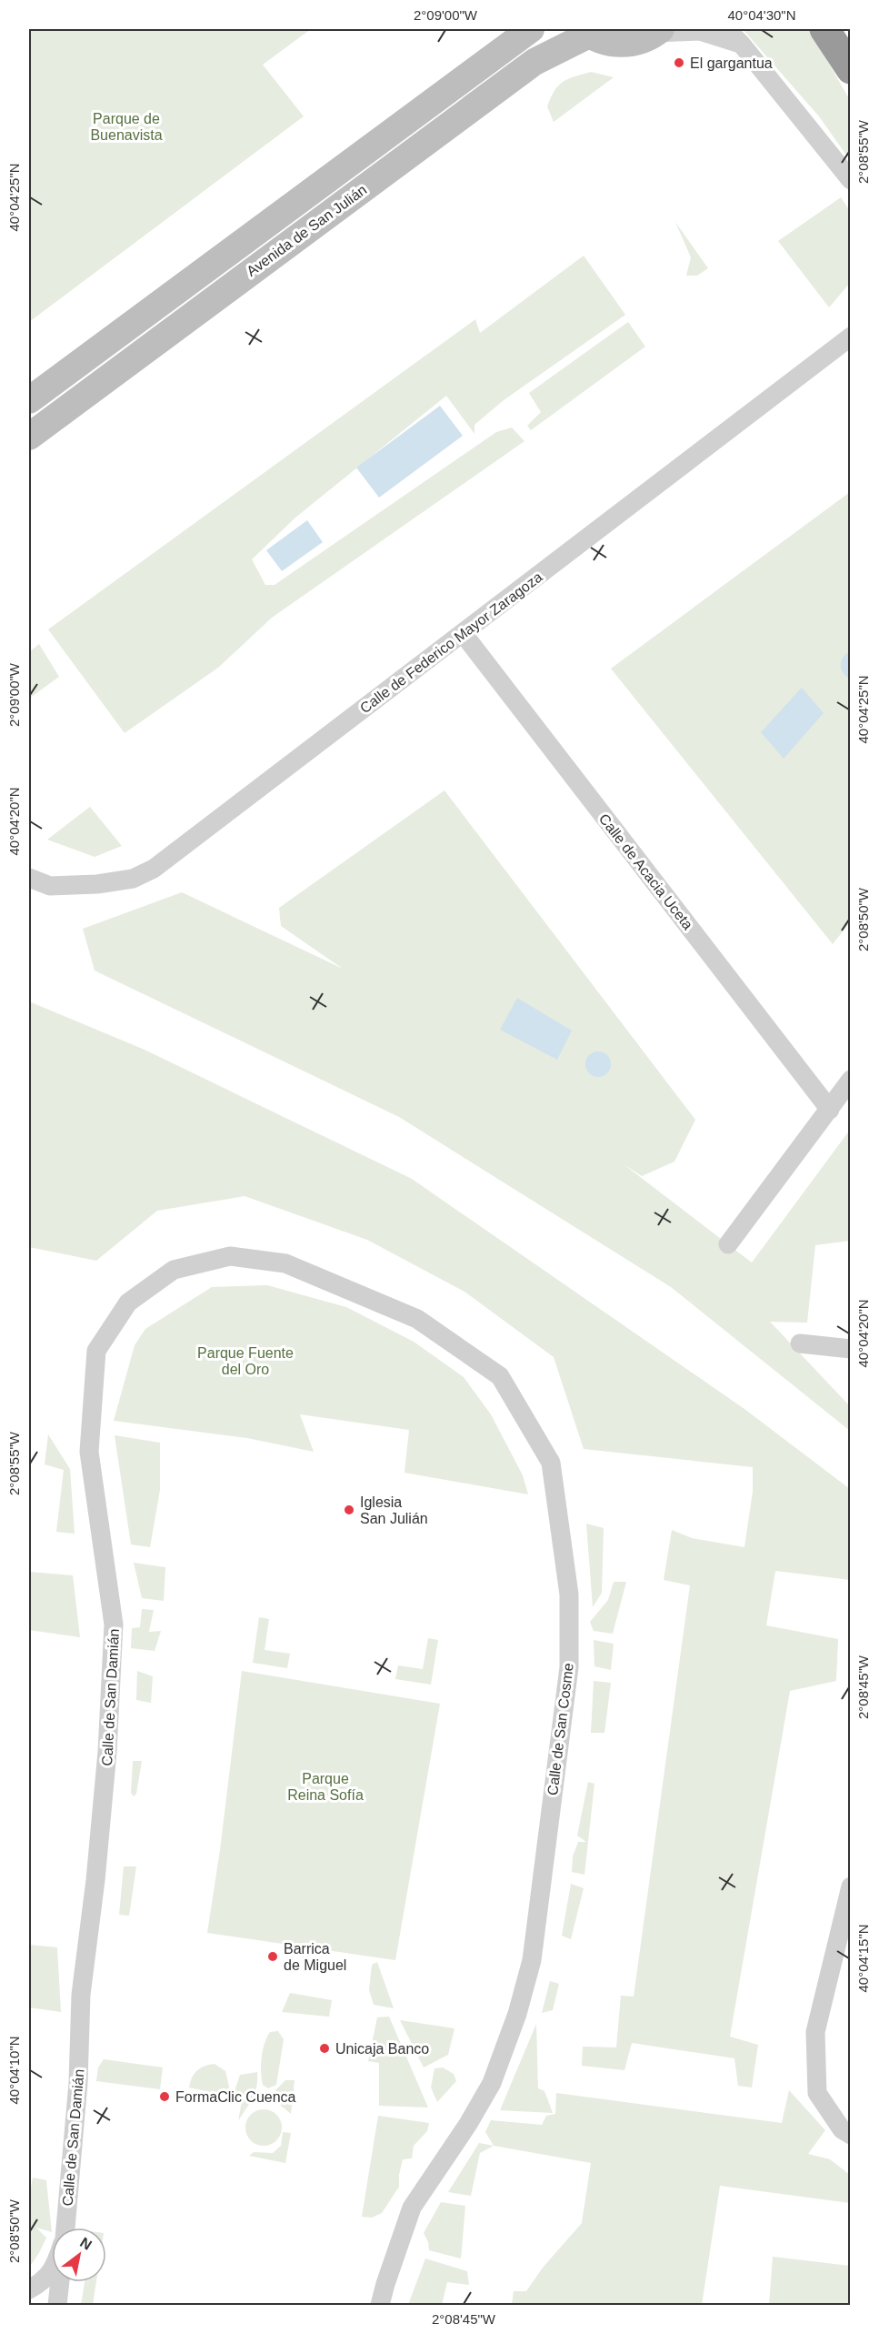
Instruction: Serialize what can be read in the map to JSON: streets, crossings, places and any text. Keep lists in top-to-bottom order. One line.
{"streets":{"main road":["Avenida de San Julián"],"street":["Calle de Federico Mayor Zaragoza","Calle de Acacia Uceta","Calle de San Damián","Calle de San Cosme"]},"crossings":[["Calle de Federico Mayor Zaragoza","Calle de Acacia Uceta"],["Calle de San Damián","Calle de San Cosme"]],"parks":["Parque de Buenavista","Parque Fuente del Oro","Parque Reina Sofía"],"places":["El gargantua","Iglesia San Julián","Barrica de Miguel","Unicaja Banco","FormaClic Cuenca"],"north":"top right","coordinates":["2°09'00\"W","40°04'30\"N","2°08'55\"W","40°04'25\"N","40°04'20\"N","2°08'50\"W","2°08'45\"W","40°04'15\"N","40°04'10\"N"]}
